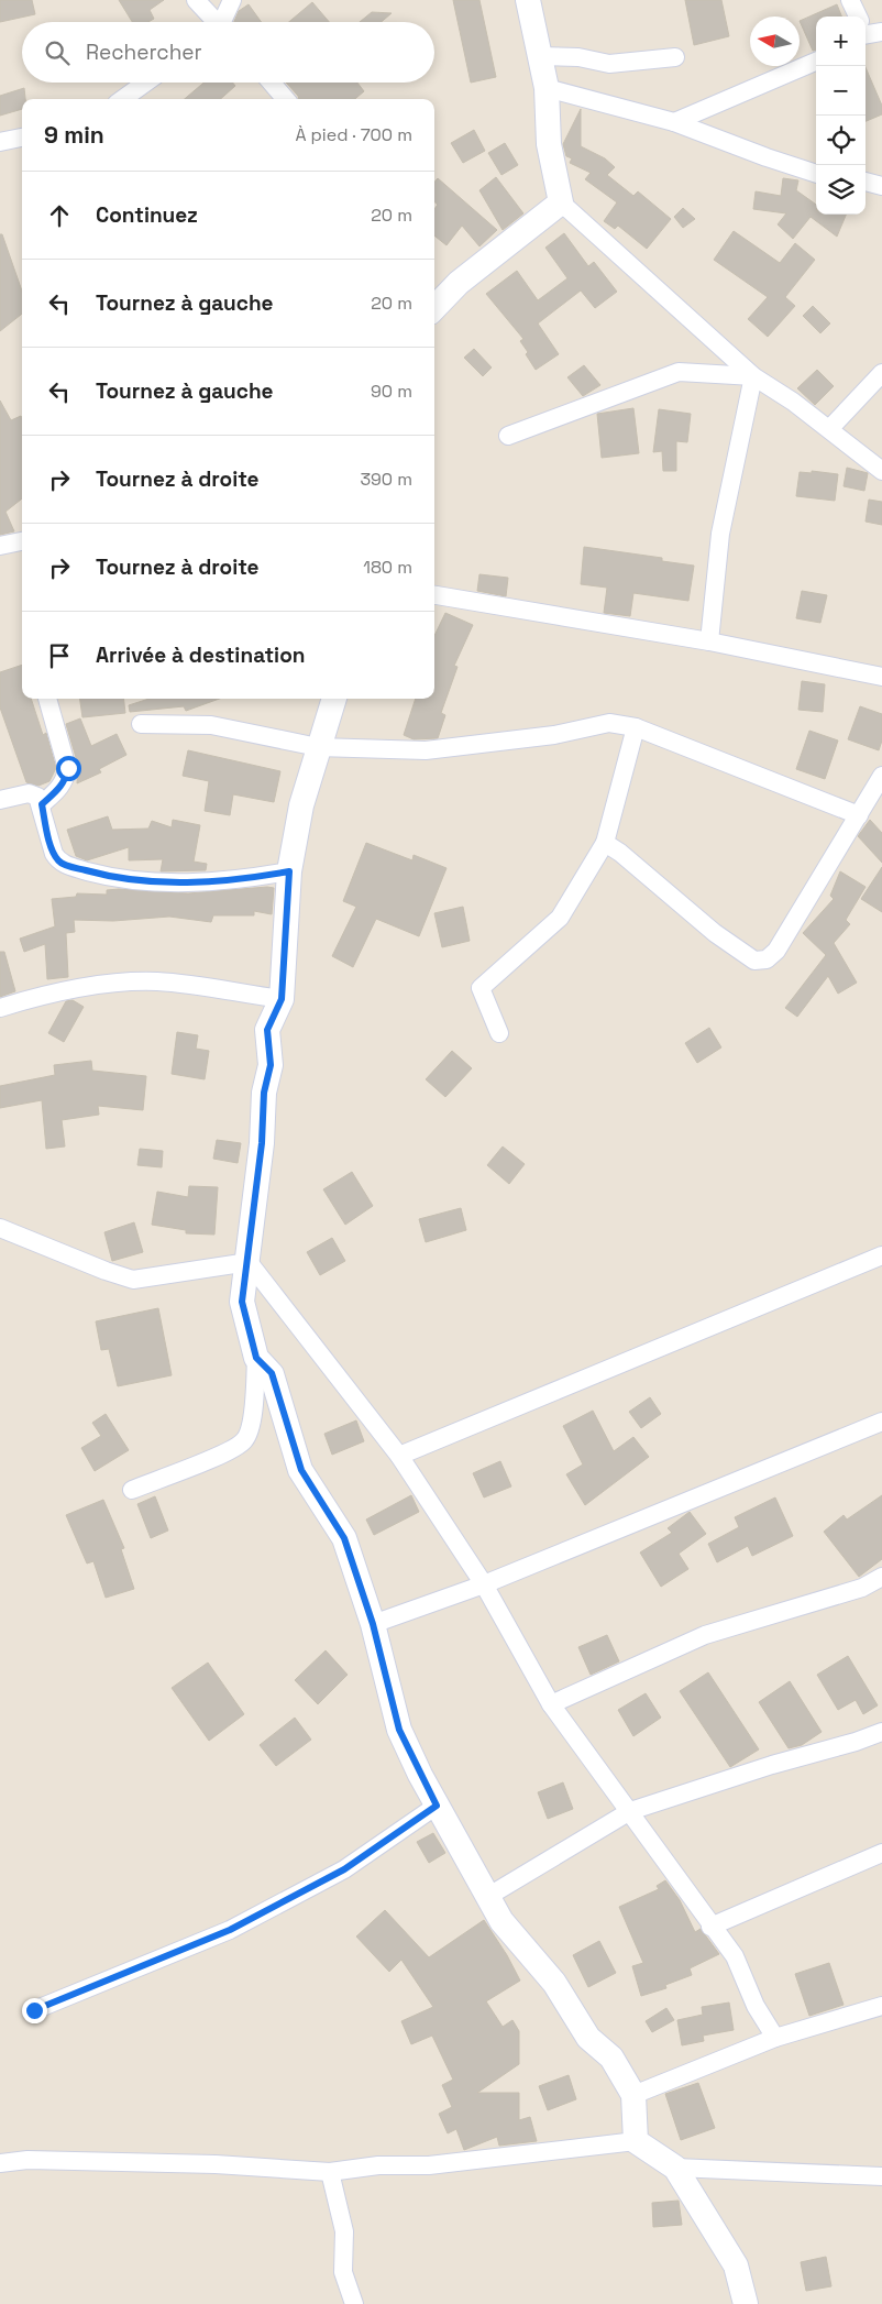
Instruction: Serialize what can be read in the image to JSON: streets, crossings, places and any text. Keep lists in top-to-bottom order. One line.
{"north":"left","page":{"map_buttons":["+","−"],"search":"Rechercher","heading":["9 min","À pied · 700 m"],"list":[["Continuez","20 m"],["Tournez à gauche","20 m"],["Tournez à gauche","90 m"],["Tournez à droite","390 m"],["Tournez à droite","180 m"],"Arrivée à destination"]}}
